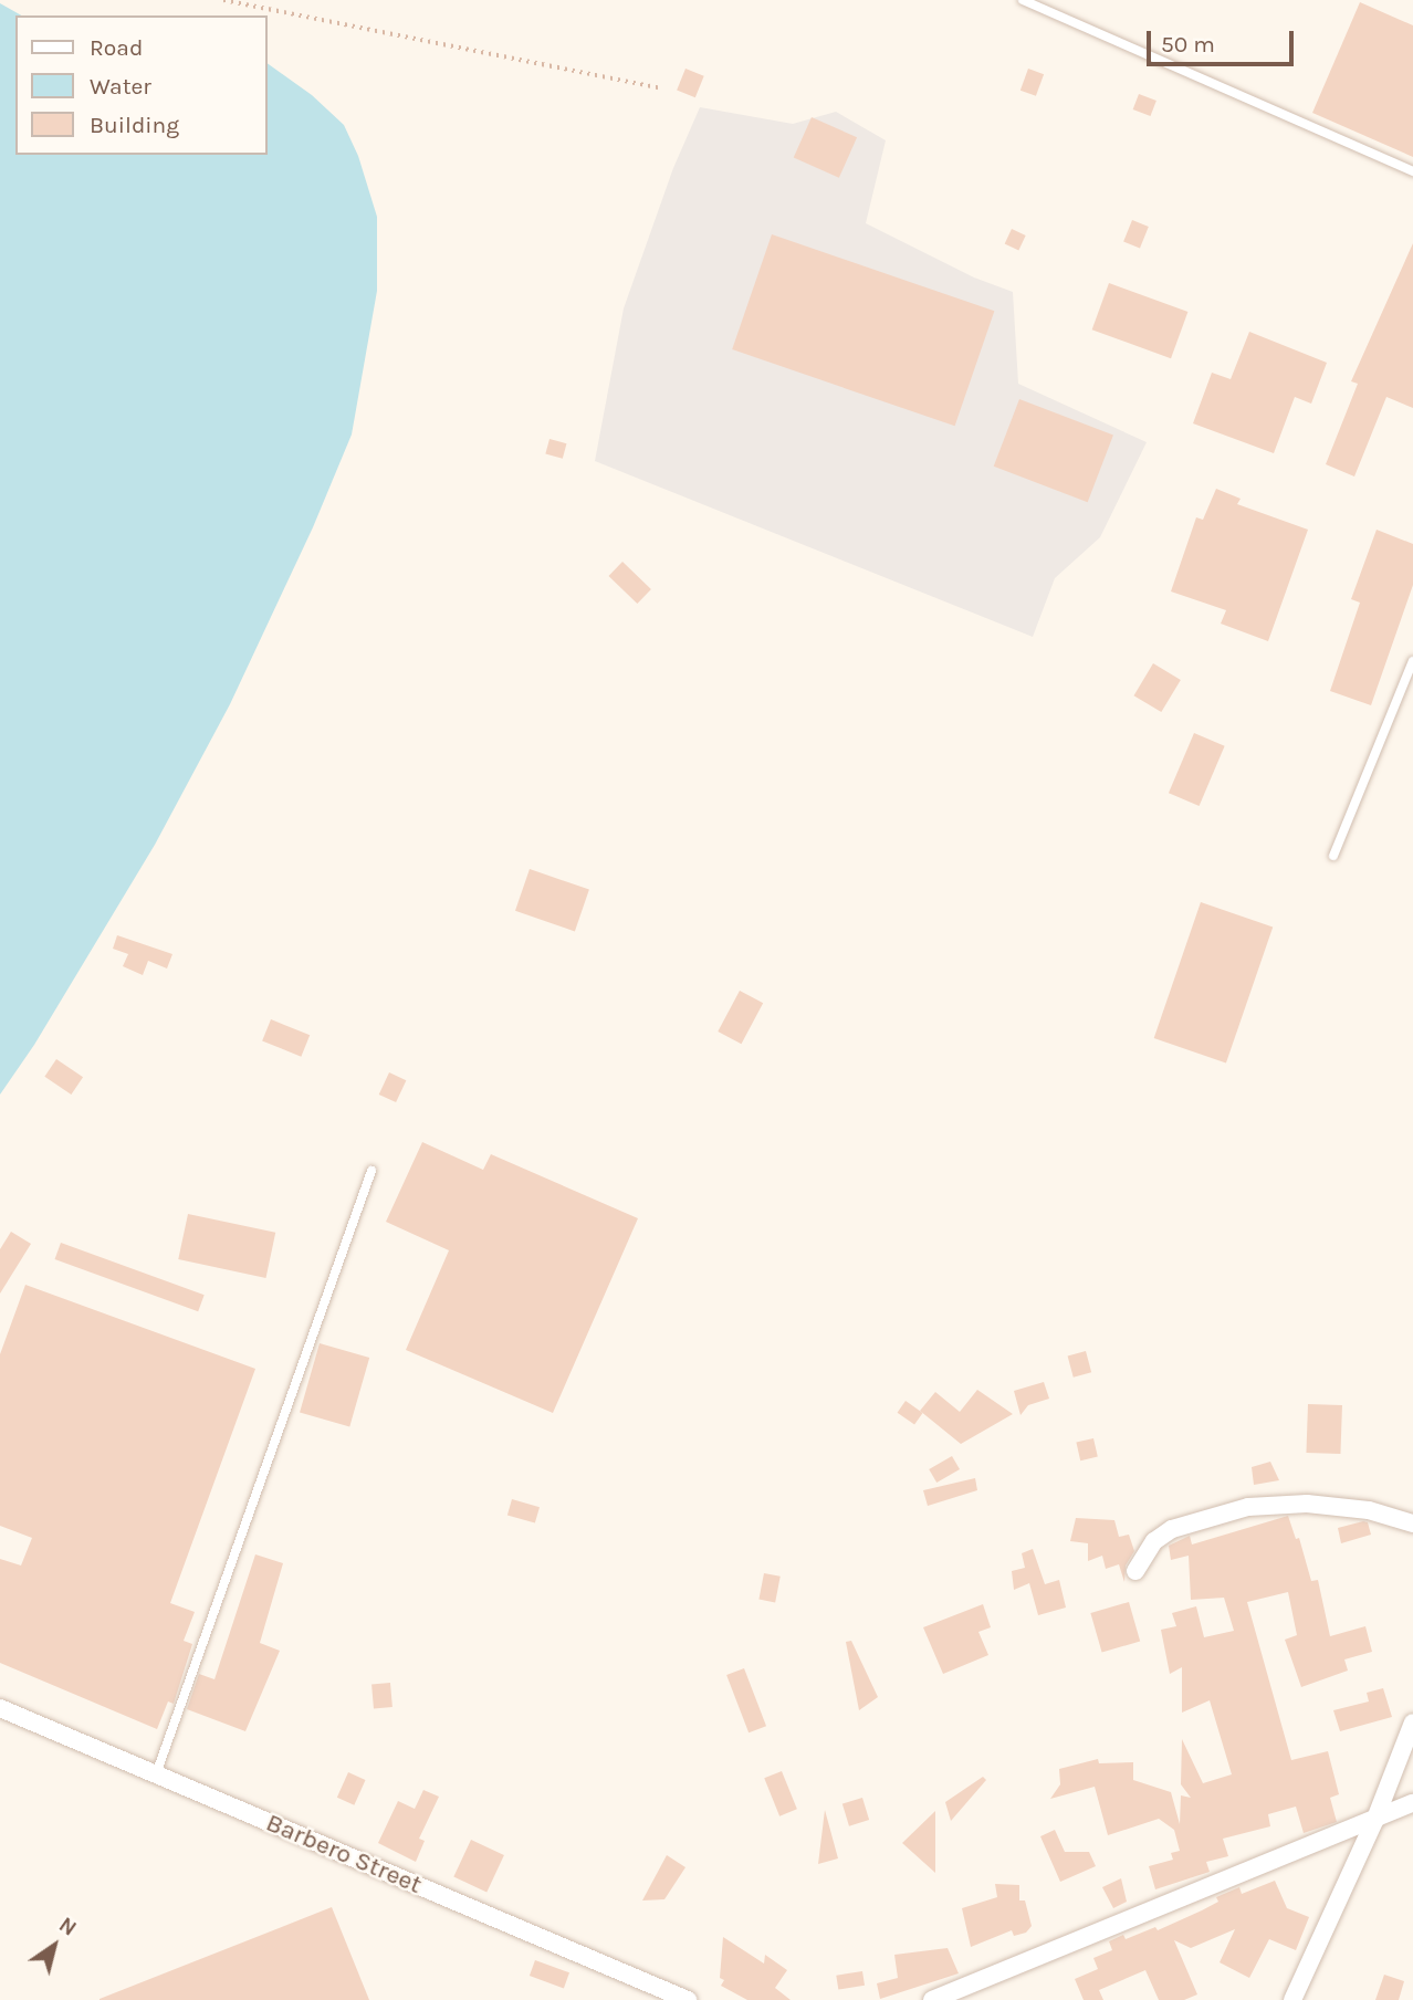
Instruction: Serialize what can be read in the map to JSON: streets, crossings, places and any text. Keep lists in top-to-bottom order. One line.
{"streets":{"street":["Barbero Street"]},"legend":["Road","Water","Building"],"scale_bar":"50 m","north":"top right"}
